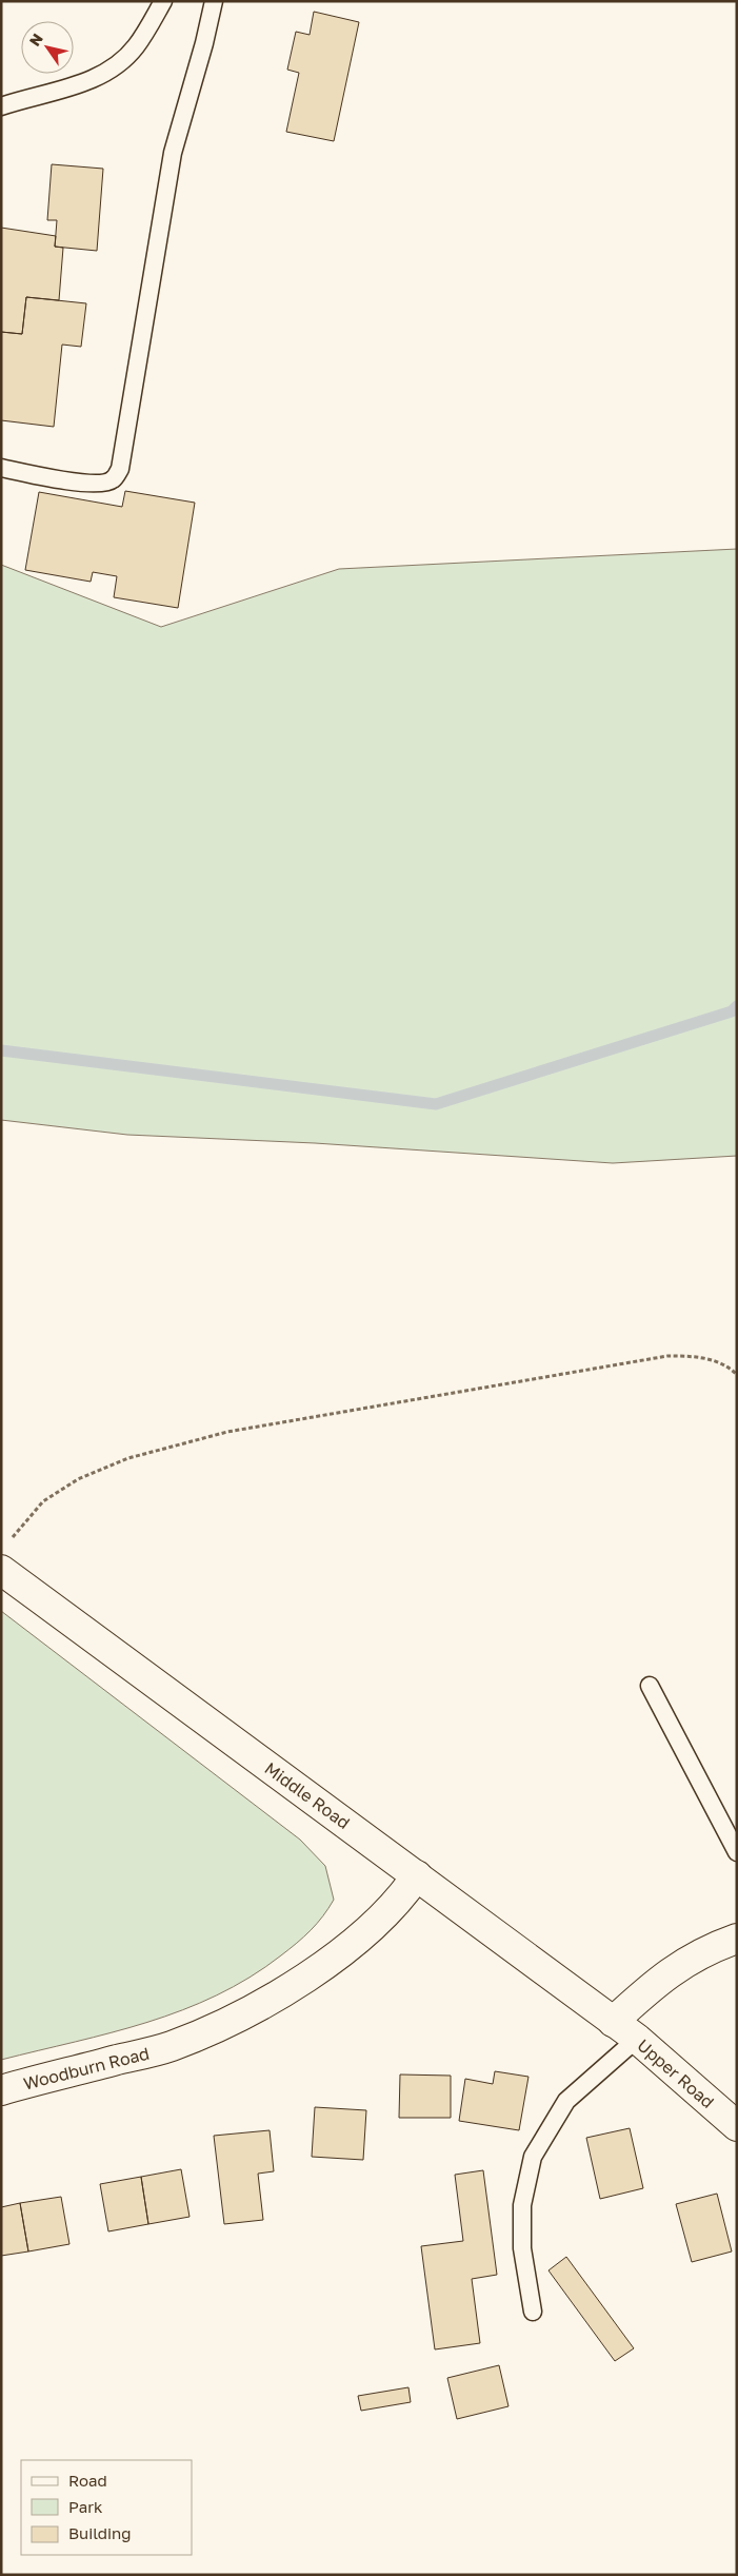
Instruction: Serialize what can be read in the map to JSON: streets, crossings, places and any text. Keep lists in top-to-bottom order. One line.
{"streets":{"main road":["Middle Road","Woodburn Road","Upper Road"]},"crossings":[["Middle Road","Woodburn Road"],["Middle Road","Upper Road"]],"legend":["Road","Park","Building"],"north":"top left"}
